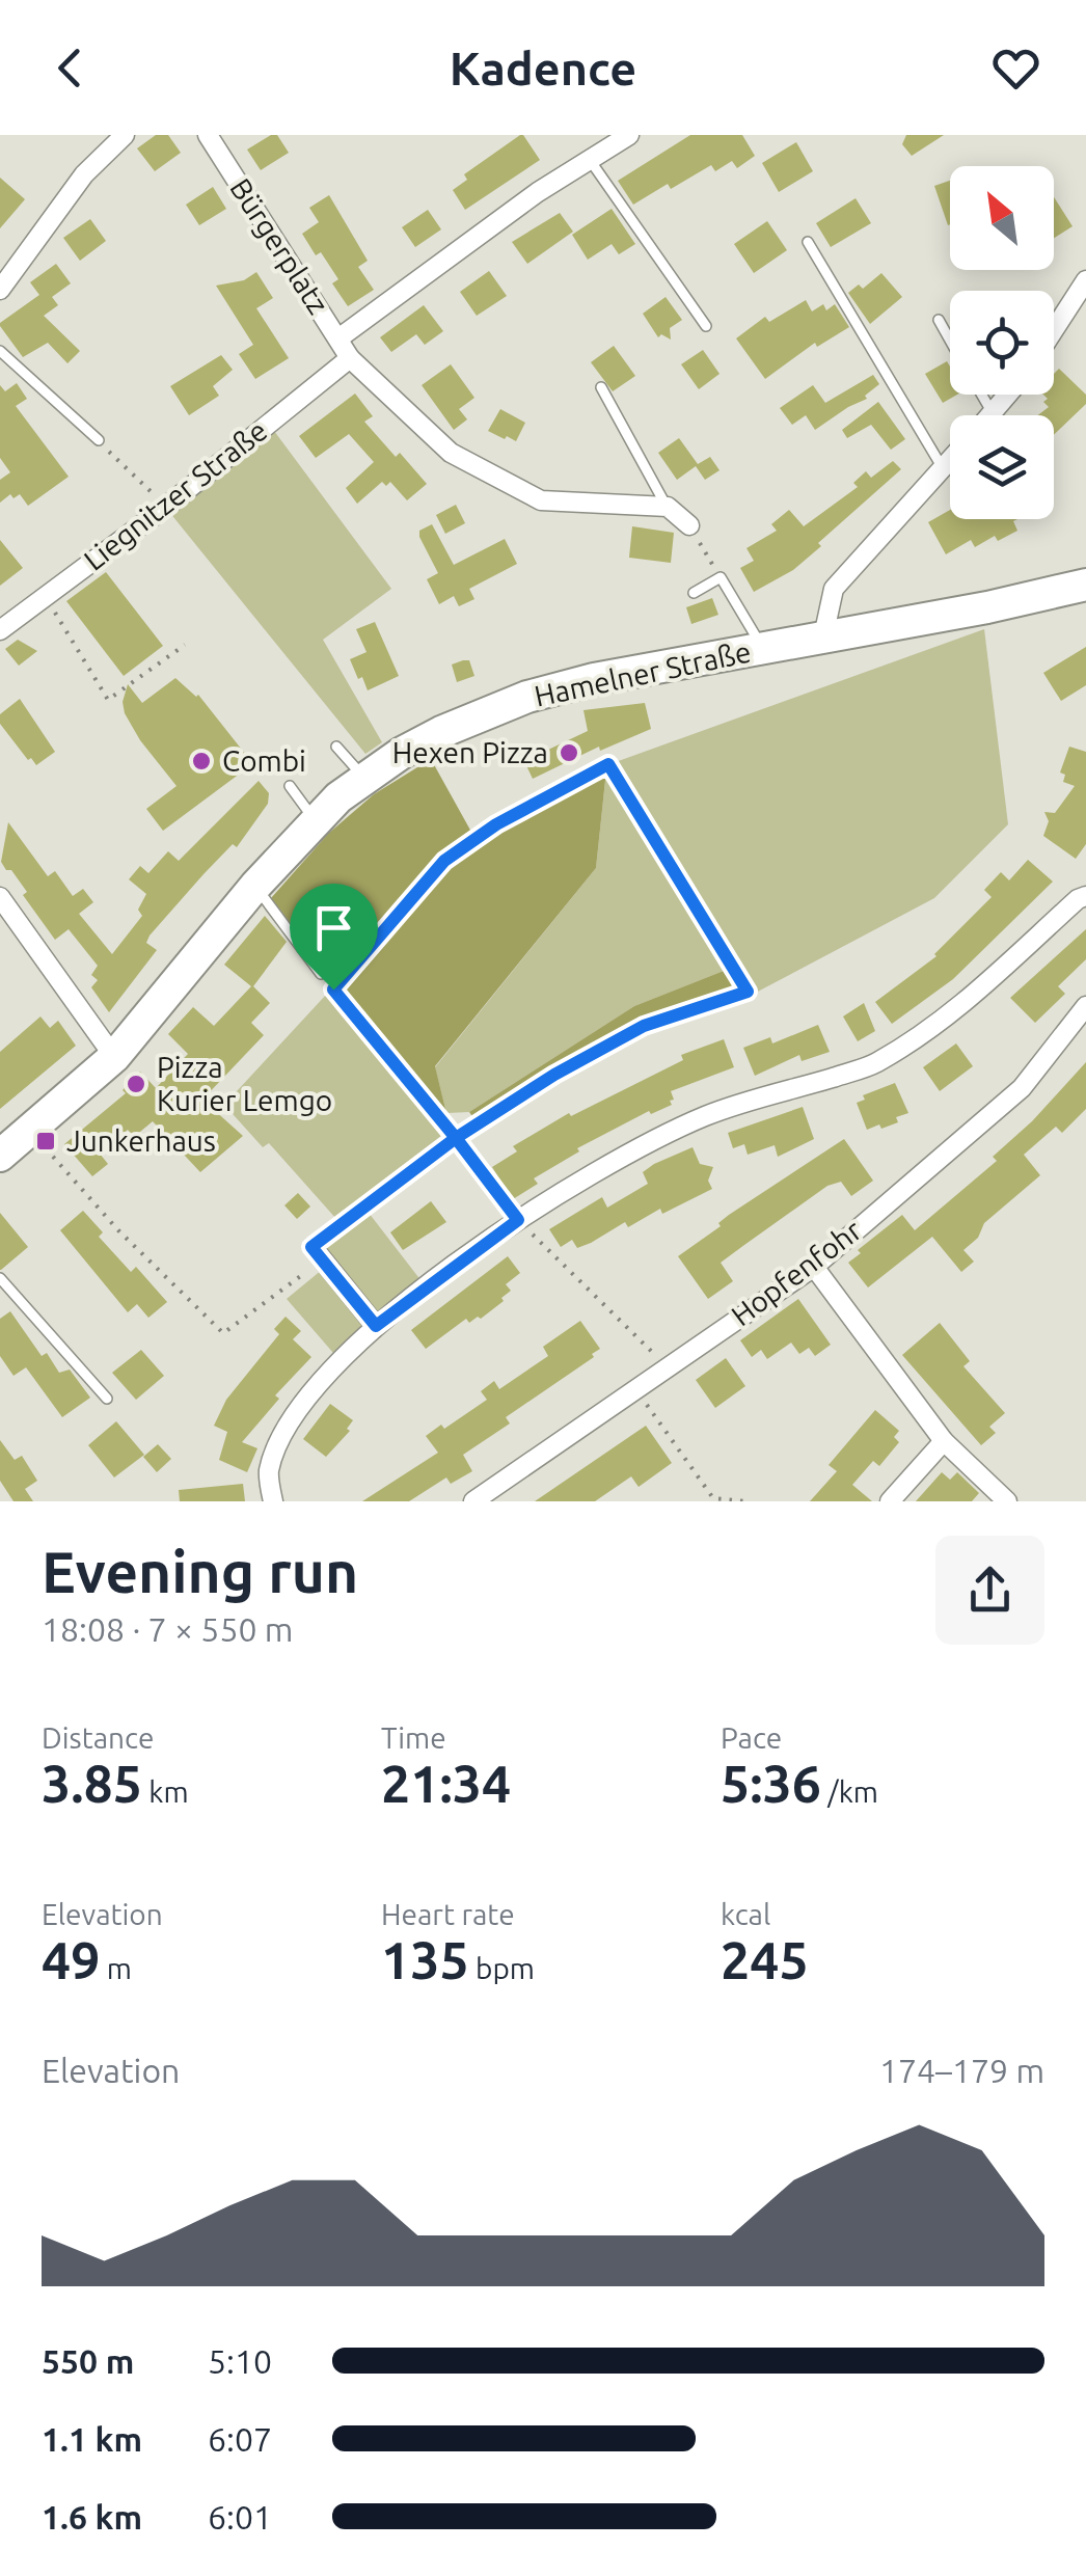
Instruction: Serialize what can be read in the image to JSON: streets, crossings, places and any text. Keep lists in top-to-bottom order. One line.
{"streets":{"main road":["Hamelner Straße"],"street":["Bürgerplatz","Liegnitzer Straße","Hopfenfohr"]},"crossings":[["Bürgerplatz","Liegnitzer Straße"]],"places":{"other":["Hexen Pizza","Combi","Pizza Kurier Lemgo"],"transit":["Junkerhaus"]},"north":"top left","page":{"header":"Kadence","heading":["Evening run","18:08 · 7 × 550 m"],"stats":[["Distance","3.85 km"],["Time","21:34"],["Pace","5:36 /km"],["Elevation","49 m"],["Heart rate","135 bpm"],["kcal","245"]],"chart":["Elevation","174–179 m"],"list":[{"name":"550 m","note":"5:10"},{"name":"1.1 km","note":"6:07"},{"name":"1.6 km","note":"6:01"}]}}
